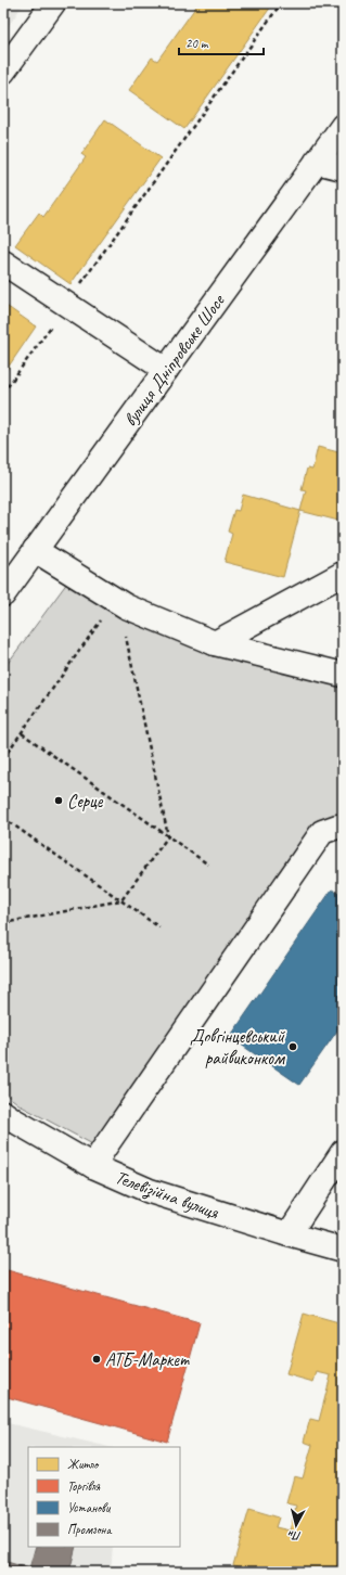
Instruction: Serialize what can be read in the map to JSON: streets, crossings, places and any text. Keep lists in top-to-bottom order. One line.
{"streets":{"main road":["вулиця Дніпровське Шосе","Телевізійна вулиця"]},"places":["Серце","Довгінцевський райвиконком","АТБ-Маркет"],"legend":["Житло","Торгівля","Установи","Промзона"],"scale_bar":"20 m","north":"bottom"}
